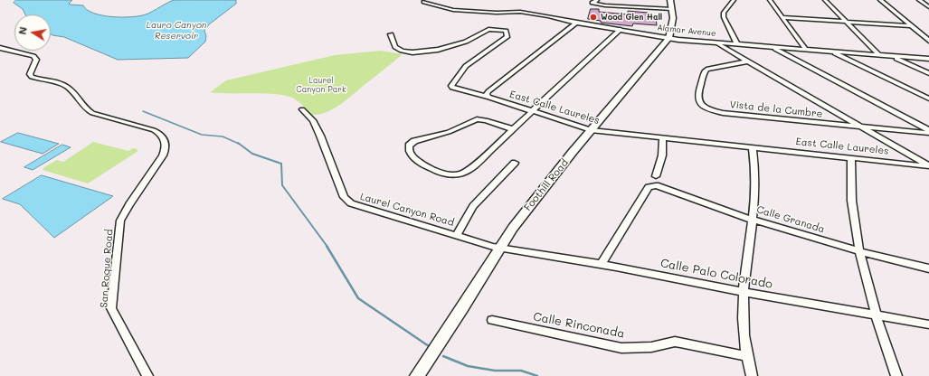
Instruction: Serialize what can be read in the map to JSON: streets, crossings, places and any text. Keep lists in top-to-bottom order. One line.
{"streets":{"main road":["Foothill Road"],"street":["Alamar Avenue","East Calle Laureles","Vista de la Cumbre","Laurel Canyon Road","Calle Granada","San Roque Road","Calle Palo Colorado","Calle Rinconada"]},"crossings":[["Alamar Avenue","Foothill Road"],["East Calle Laureles","Foothill Road"],["Foothill Road","Laurel Canyon Road"],["Foothill Road","Calle Palo Colorado"],["Laurel Canyon Road","Calle Palo Colorado"],["Calle Granada","Calle Palo Colorado"]],"water":["Lauro Canyon Reservoir"],"parks":["Laurel Canyon Park"],"places":["Wood Glen Hall"],"north":"left"}
